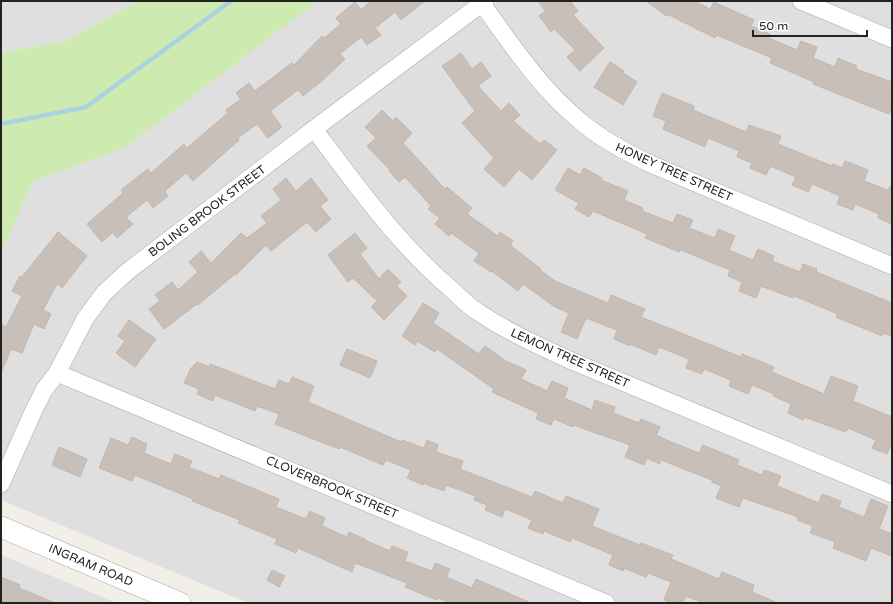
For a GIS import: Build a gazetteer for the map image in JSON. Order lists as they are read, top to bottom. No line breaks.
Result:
{"streets":{"street":["HONEY TREE STREET","BOLING BROOK STREET","LEMON TREE STREET","CLOVERBROOK STREET","INGRAM ROAD"]},"crossings":[["HONEY TREE STREET","BOLING BROOK STREET"],["BOLING BROOK STREET","LEMON TREE STREET"],["BOLING BROOK STREET","CLOVERBROOK STREET"]],"scale_bar":"50 m"}
